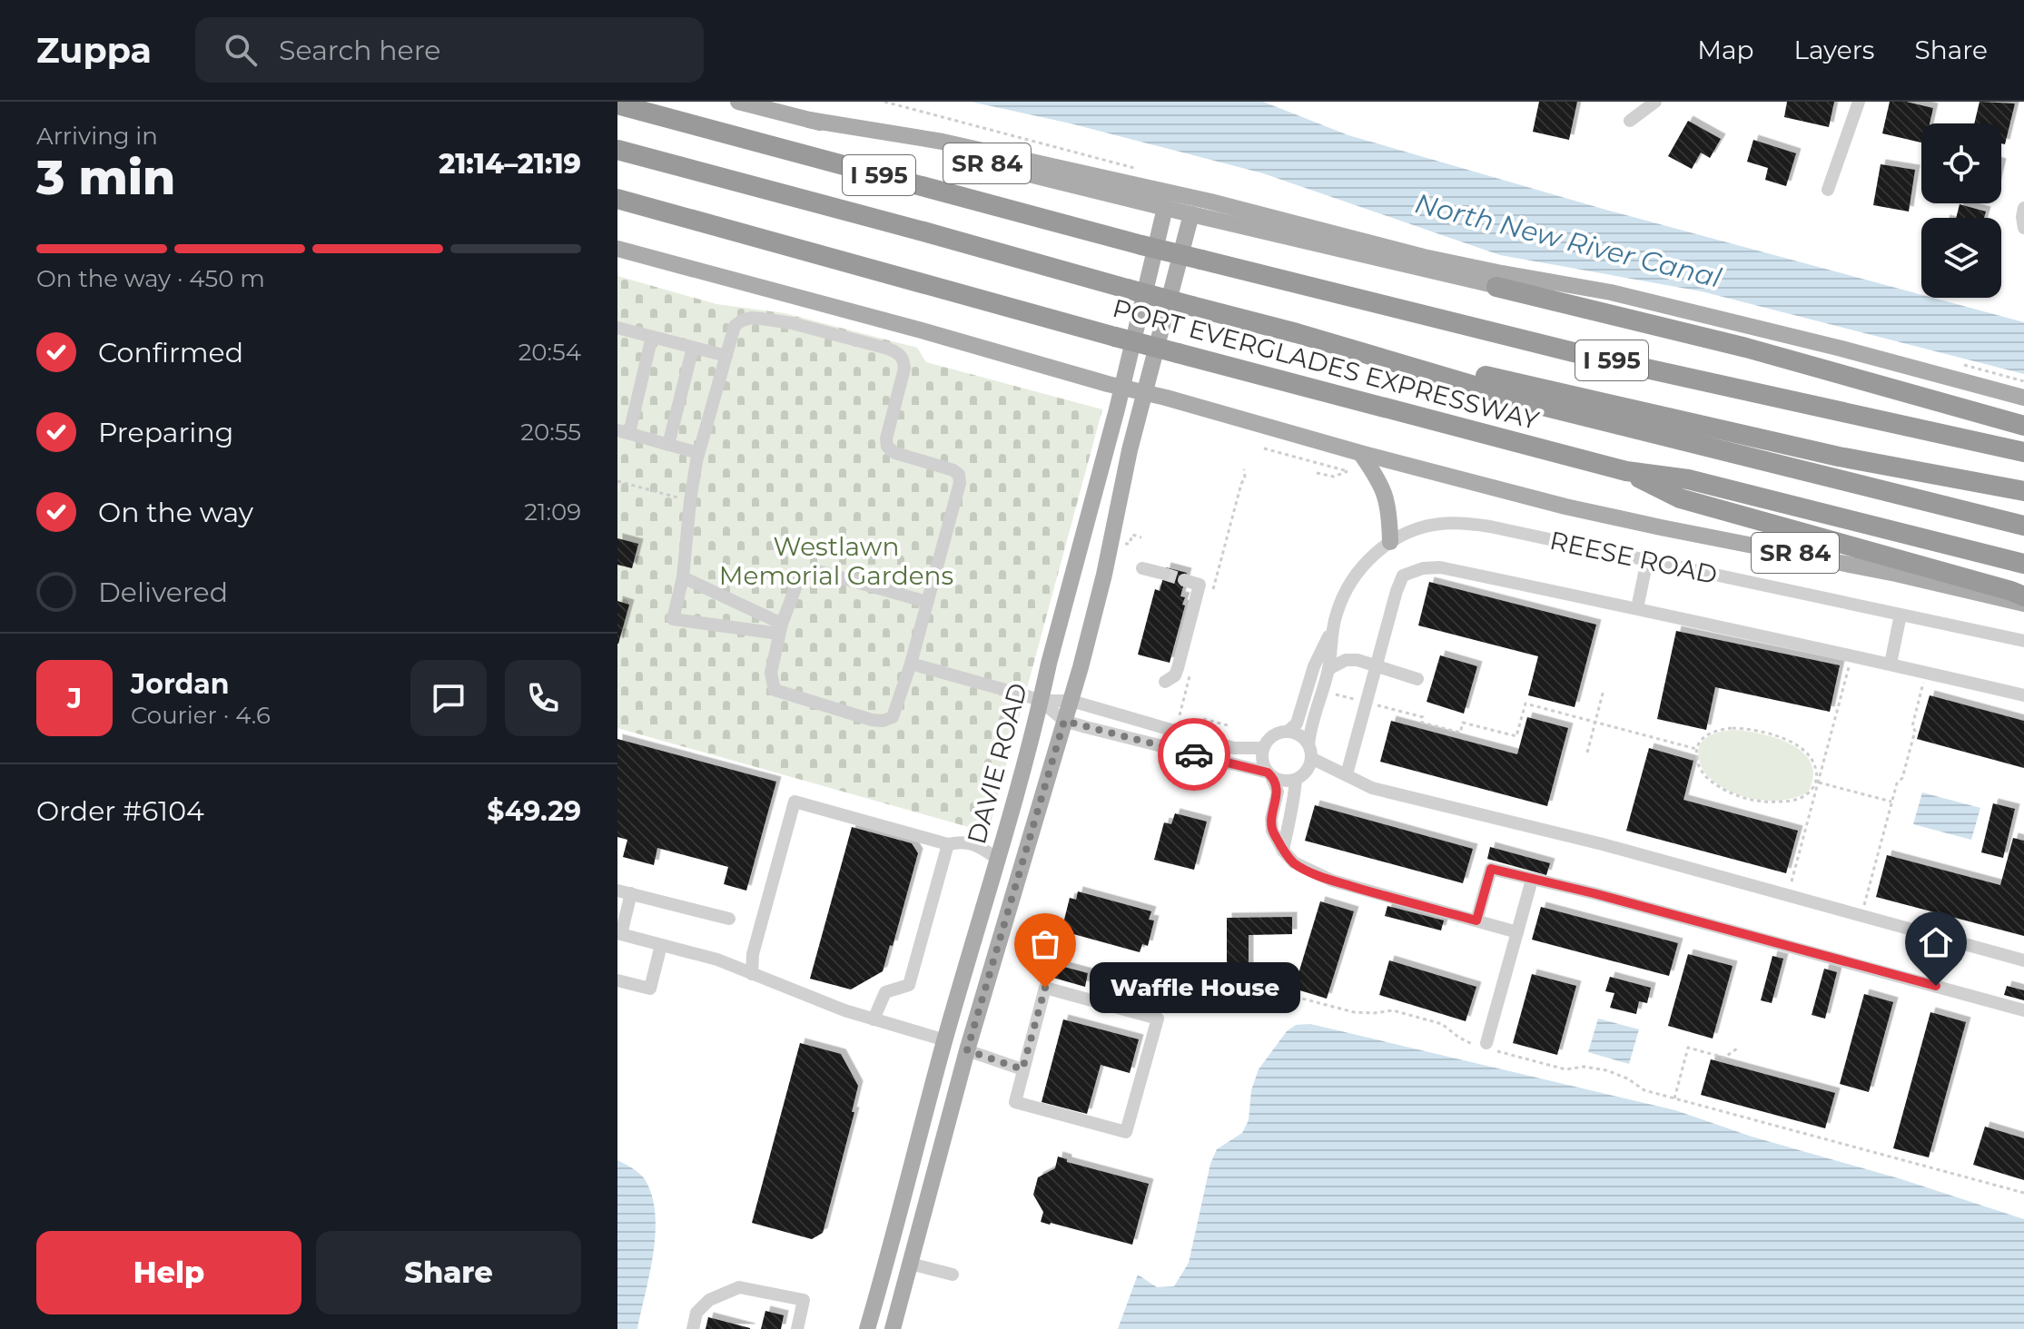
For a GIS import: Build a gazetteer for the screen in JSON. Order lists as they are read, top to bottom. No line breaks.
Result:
{"streets":{"highway":["I 595","PORT EVERGLADES EXPRESSWAY"],"main road":["SR 84","DAVIE ROAD"],"street":["REESE ROAD"]},"crossings":[["SR 84","DAVIE ROAD"]],"water":["North New River Canal"],"parks":["Westlawn Memorial Gardens"],"places":["Waffle House"],"page":{"header":"Zuppa","search":"Search here","nav":["Map","Layers","Share"],"heading":["3 min","Arriving in","21:14–21:19"],"panel":["Jordan","Courier · 4.6","Order #6104","$49.29"],"bar":"On the way · 450 m","list":[["Confirmed","20:54"],["Preparing","20:55"],["On the way","21:09"],"Delivered"],"round":"J","bubble":"Waffle House","buttons":["Help","Share"]}}
